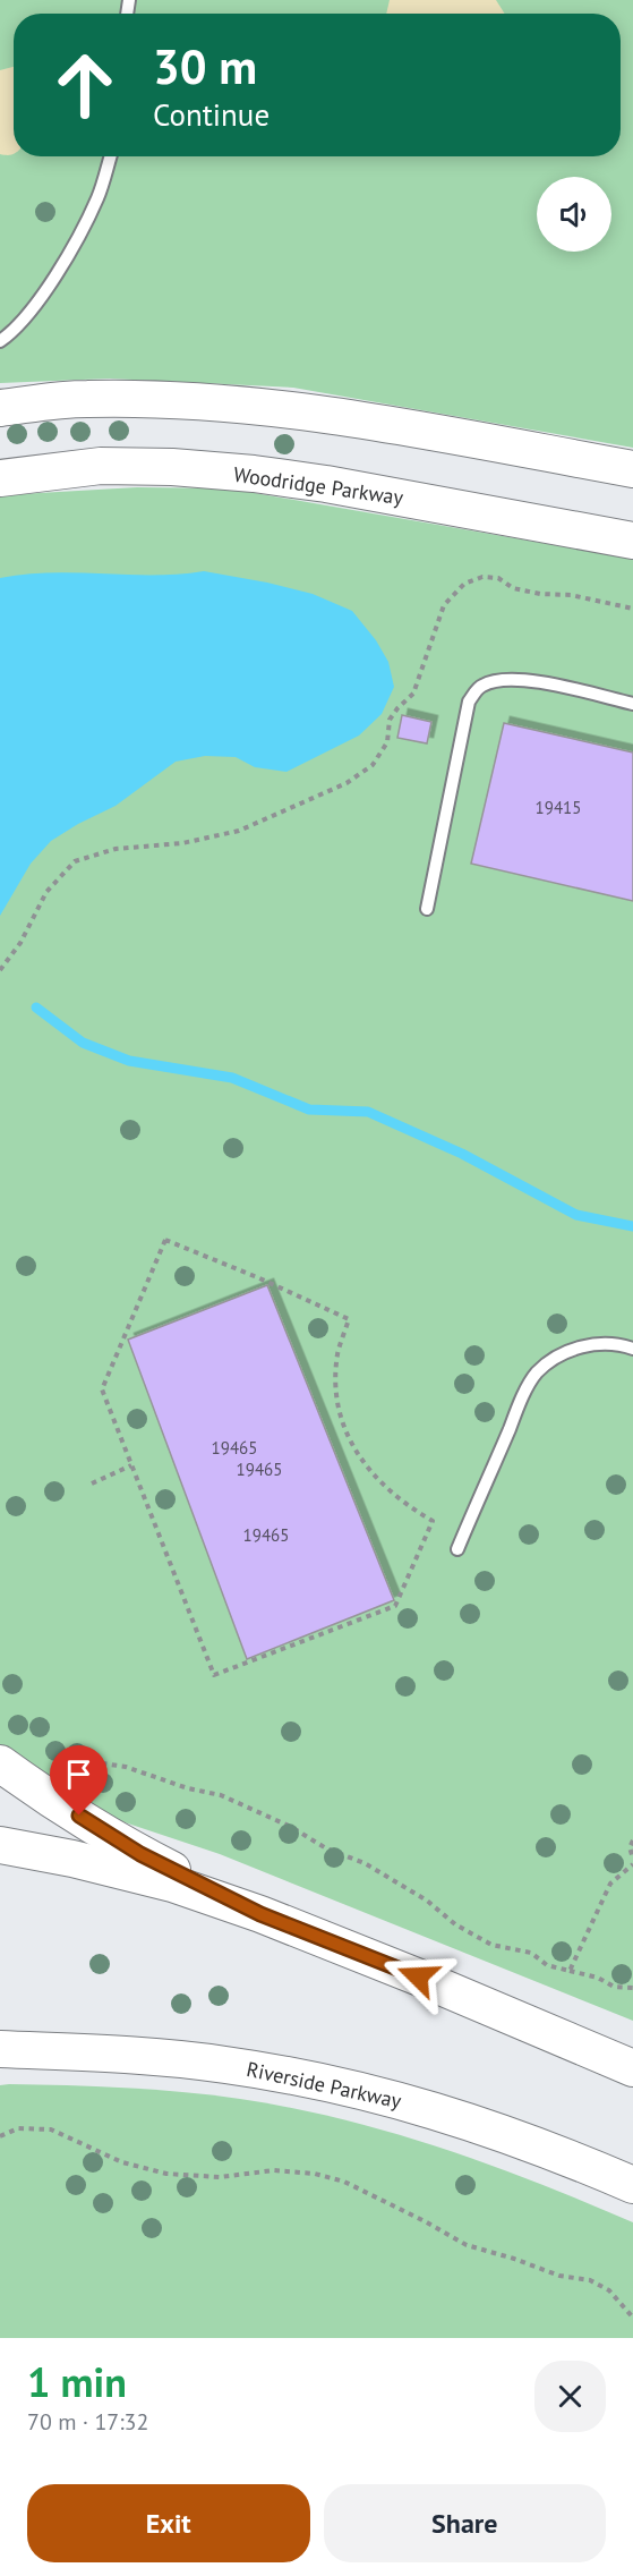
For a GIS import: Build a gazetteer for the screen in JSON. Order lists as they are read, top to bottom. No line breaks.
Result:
{"streets":{"main road":["Woodridge Parkway","Riverside Parkway"]},"house_numbers":["19415","19465","19465","19465"],"page":{"turn":["30 m","Continue"],"heading":["1 min","70 m · 17:32"],"buttons":["Exit","Share"]}}
